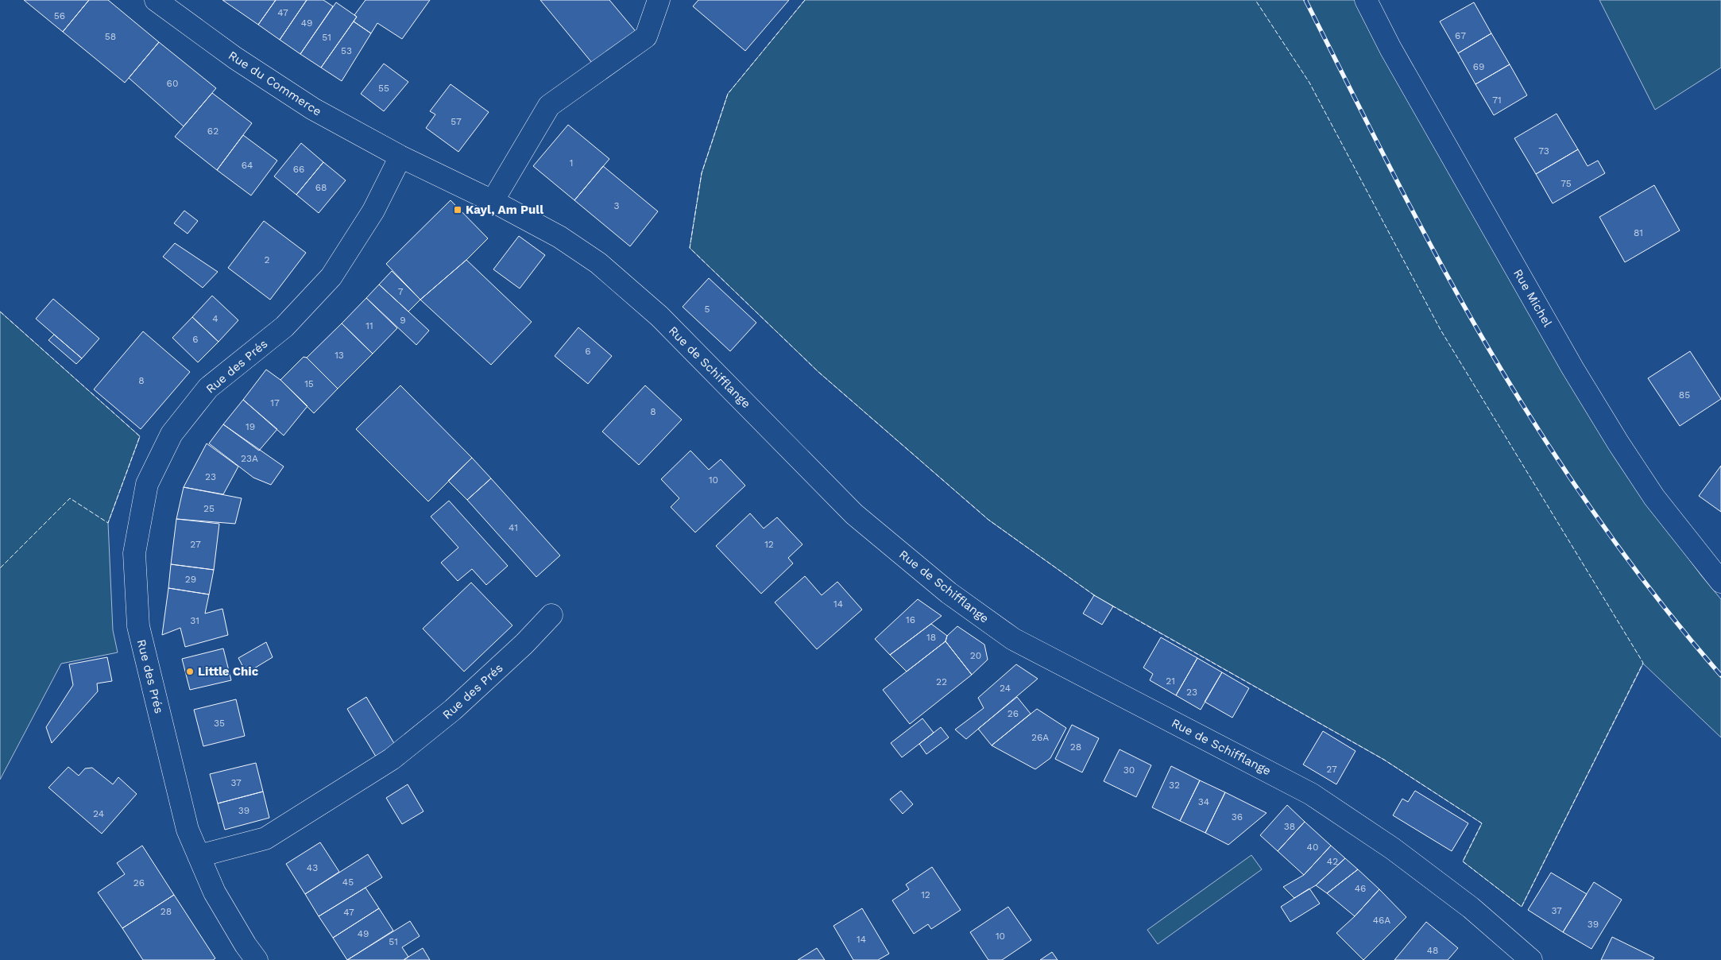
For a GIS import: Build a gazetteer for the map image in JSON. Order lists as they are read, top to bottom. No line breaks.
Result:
{"streets":{"street":["Rue du Commerce","Rue Michel","Rue des Prés","Rue de Schifflange"]},"crossings":[["Rue du Commerce","Rue des Prés"],["Rue du Commerce","Rue de Schifflange"],["Rue des Prés","Rue de Schifflange"]],"places":{"transit":["Kayl, Am Pull"],"other":["Little Chic"]},"house_numbers":["47","56","49","67","58","51","53","69","60","55","71","57","62","73","1","64","66","75","68","3","81","2","7","5","4","9","11","6","6","13","8","15","85","17","8","19","23A","23","10","25","41","27","12","29","14","16","31","18","20","21","22","24","23","26","35","26A","28","27","30","37","32","34","39","24","36","38","40","42","43","45","26","46","12","37","28","47","46A","39","49","10","14","51","48"]}
